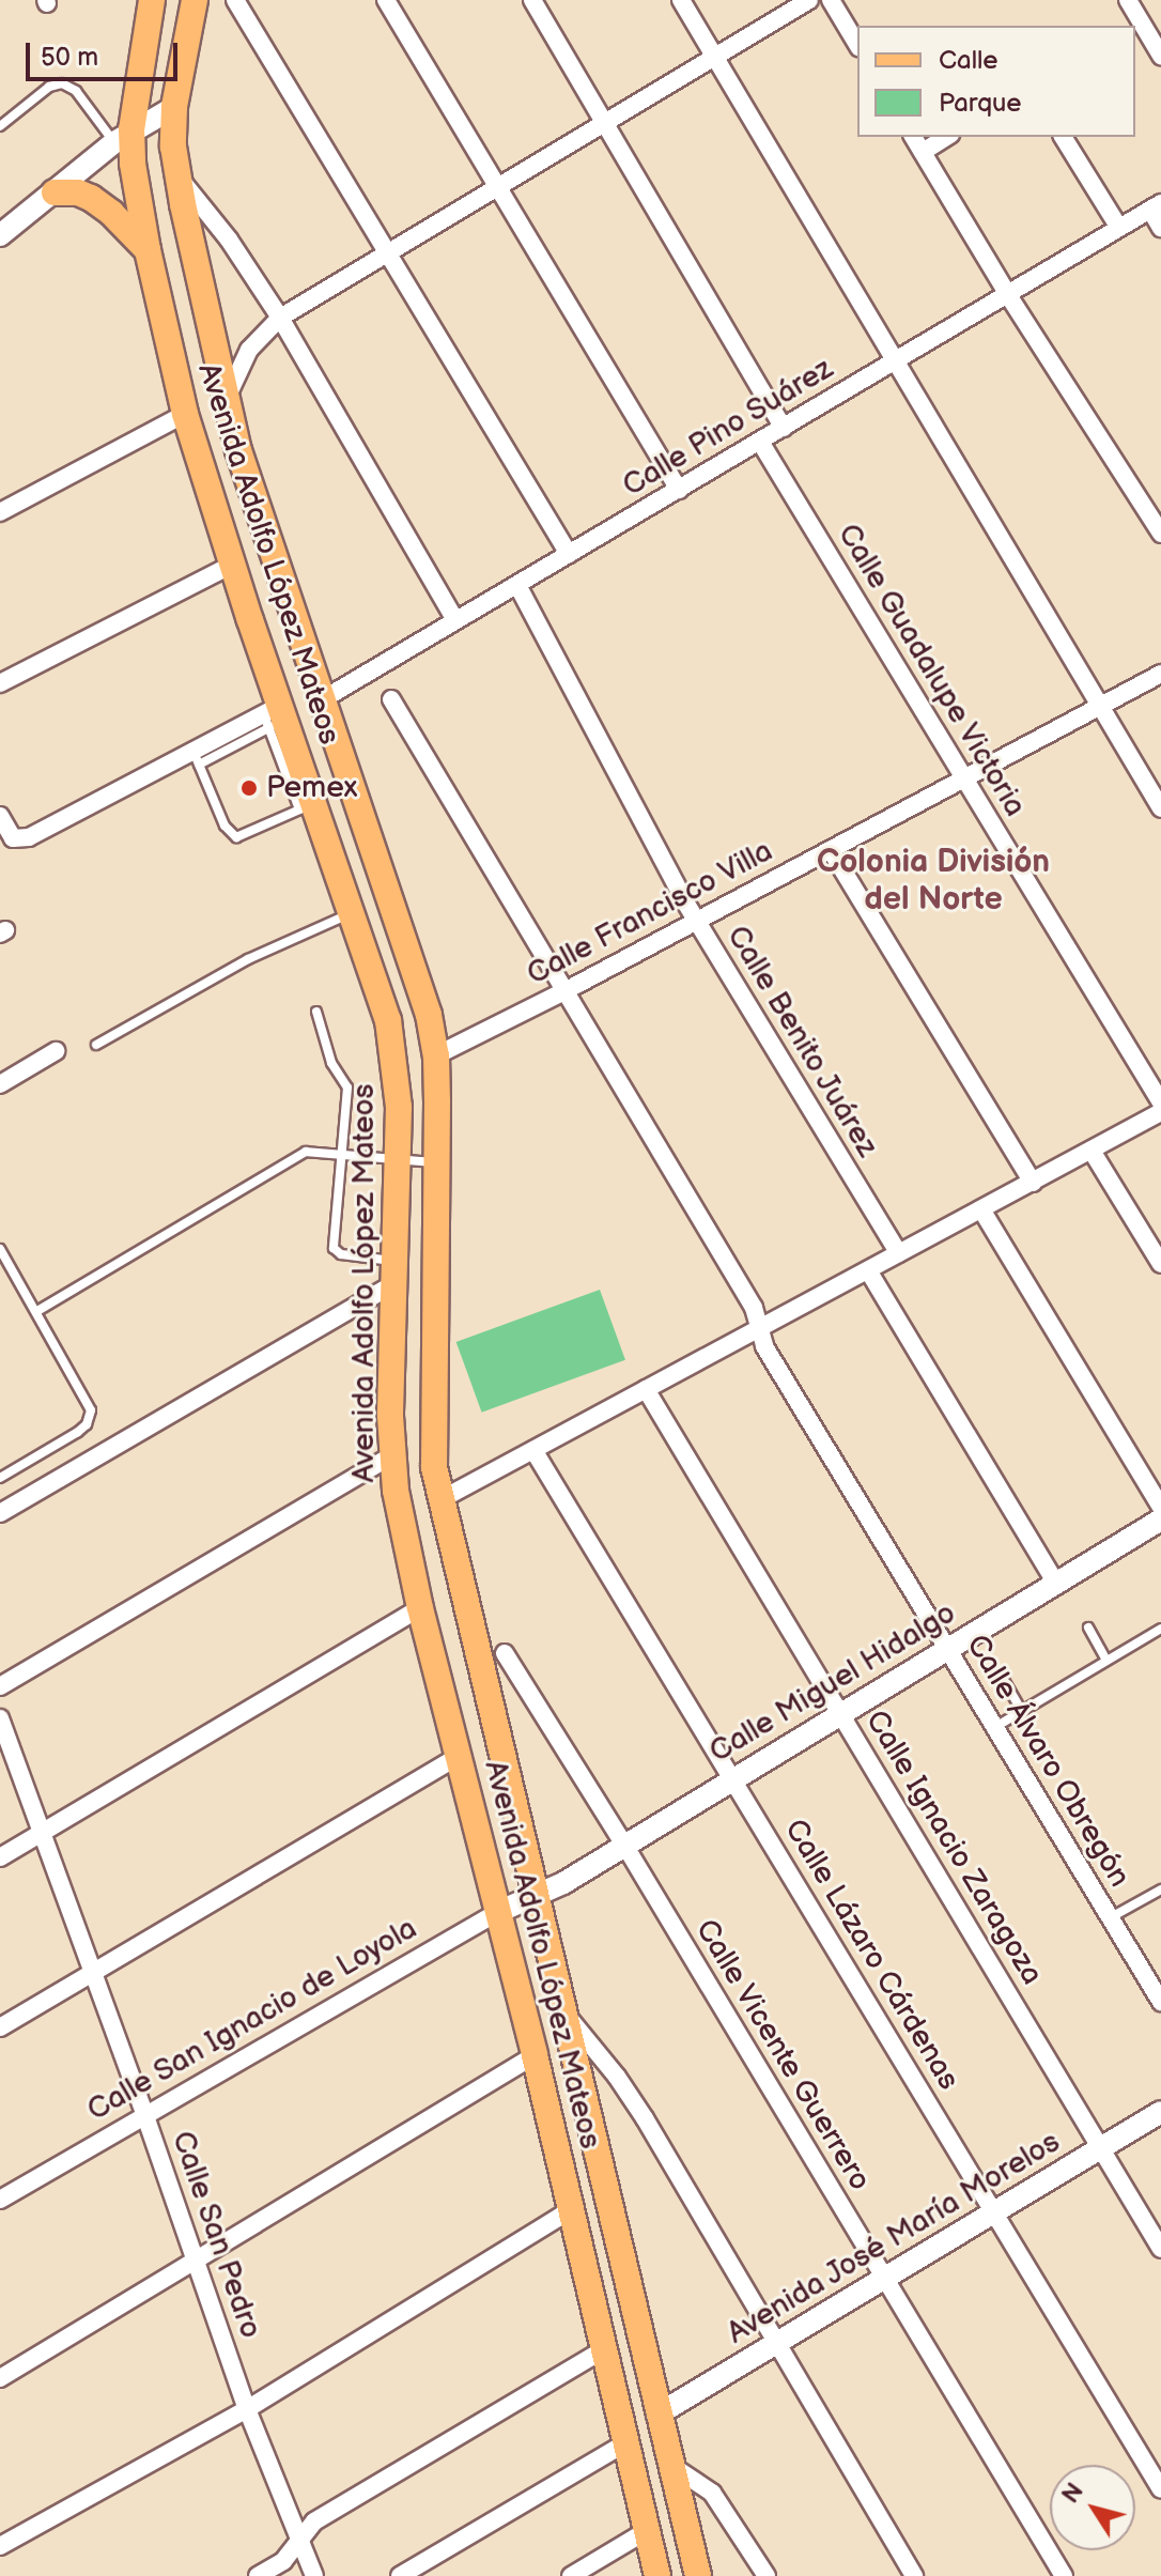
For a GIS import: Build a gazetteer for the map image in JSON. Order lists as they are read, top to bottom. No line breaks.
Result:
{"streets":{"main road":["Avenida Adolfo López Mateos"],"street":["Calle Pino Suárez","Calle Guadalupe Victoria","Calle Francisco Villa","Calle Benito Juárez","Calle Miguel Hidalgo","Calle Álvaro Obregón","Calle Ignacio Zaragoza","Calle Lázaro Cárdenas","Calle San Ignacio de Loyola","Calle Vicente Guerrero","Calle San Pedro","Avenida José María Morelos"]},"crossings":[["Calle Pino Suárez","Avenida Adolfo López Mateos"],["Calle Pino Suárez","Calle Guadalupe Victoria"],["Calle Pino Suárez","Calle Benito Juárez"],["Avenida Adolfo López Mateos","Calle Francisco Villa"],["Avenida Adolfo López Mateos","Calle Miguel Hidalgo"],["Avenida Adolfo López Mateos","Calle San Ignacio de Loyola"],["Avenida Adolfo López Mateos","Avenida José María Morelos"],["Calle Guadalupe Victoria","Calle Francisco Villa"],["Calle Francisco Villa","Calle Benito Juárez"],["Calle Miguel Hidalgo","Calle Álvaro Obregón"],["Calle Miguel Hidalgo","Calle Ignacio Zaragoza"],["Calle Miguel Hidalgo","Calle Lázaro Cárdenas"],["Calle Miguel Hidalgo","Calle San Ignacio de Loyola"],["Calle Miguel Hidalgo","Calle Vicente Guerrero"],["Calle Ignacio Zaragoza","Avenida José María Morelos"],["Calle Lázaro Cárdenas","Avenida José María Morelos"],["Calle San Ignacio de Loyola","Calle San Pedro"],["Calle Vicente Guerrero","Avenida José María Morelos"]],"districts":["Colonia División del Norte"],"places":["Pemex"],"legend":["Calle","Parque"],"scale_bar":"50 m","north":"top left"}
